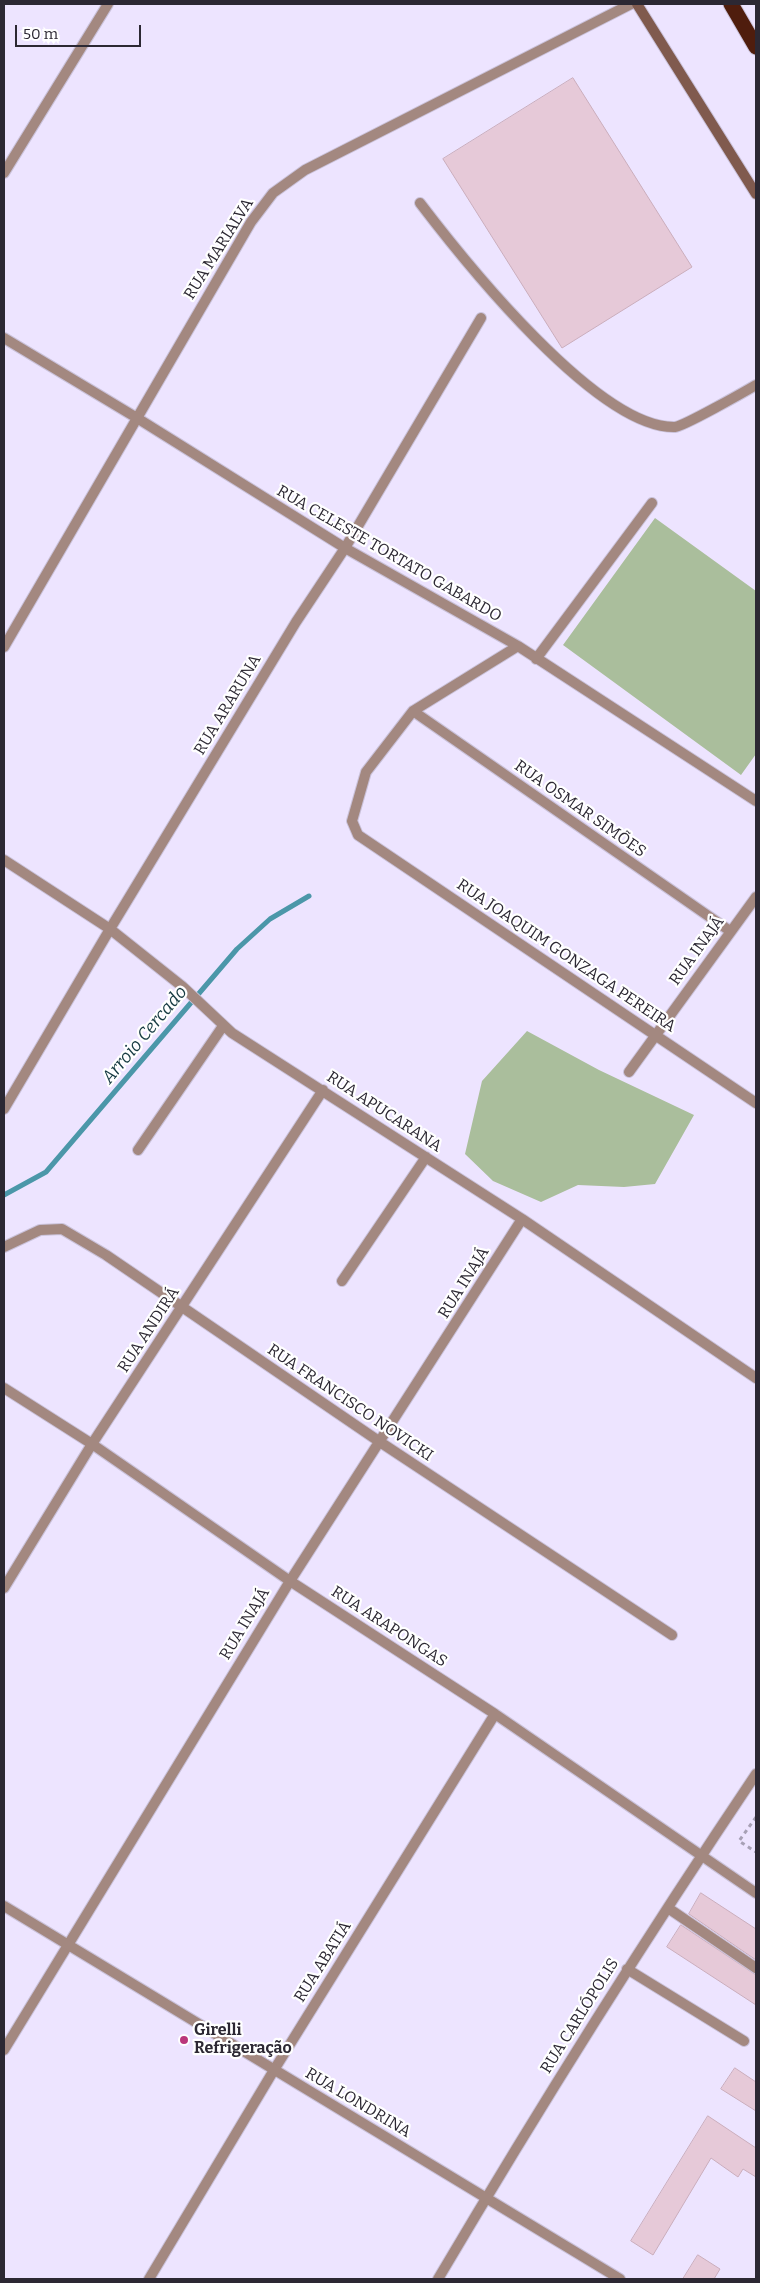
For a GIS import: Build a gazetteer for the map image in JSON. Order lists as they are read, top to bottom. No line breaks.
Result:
{"streets":{"street":["RUA MARIALVA","RUA CELESTE TORTATO GABARDO","RUA ARARUNA","RUA OSMAR SIMÕES","RUA INAJÁ","RUA JOAQUIM GONZAGA PEREIRA","RUA APUCARANA","RUA ANDIRÁ","RUA FRANCISCO NOVICKI","RUA ARAPONGAS","RUA ABATIÁ","RUA CARLÓPOLIS","RUA LONDRINA"]},"crossings":[["RUA MARIALVA","RUA CELESTE TORTATO GABARDO"],["RUA CELESTE TORTATO GABARDO","RUA ARARUNA"],["RUA ARARUNA","RUA APUCARANA"],["RUA OSMAR SIMÕES","RUA INAJÁ"],["RUA OSMAR SIMÕES","RUA JOAQUIM GONZAGA PEREIRA"],["RUA INAJÁ","RUA JOAQUIM GONZAGA PEREIRA"],["RUA INAJÁ","RUA APUCARANA"],["RUA INAJÁ","RUA FRANCISCO NOVICKI"],["RUA INAJÁ","RUA ARAPONGAS"],["RUA INAJÁ","RUA LONDRINA"],["RUA APUCARANA","RUA ANDIRÁ"],["RUA ANDIRÁ","RUA FRANCISCO NOVICKI"],["RUA ANDIRÁ","RUA ARAPONGAS"],["RUA ARAPONGAS","RUA ABATIÁ"],["RUA ARAPONGAS","RUA CARLÓPOLIS"],["RUA ABATIÁ","RUA LONDRINA"],["RUA CARLÓPOLIS","RUA LONDRINA"]],"water":["Arroio Cercado"],"places":["Girelli Refrigeração"],"scale_bar":"50 m"}
